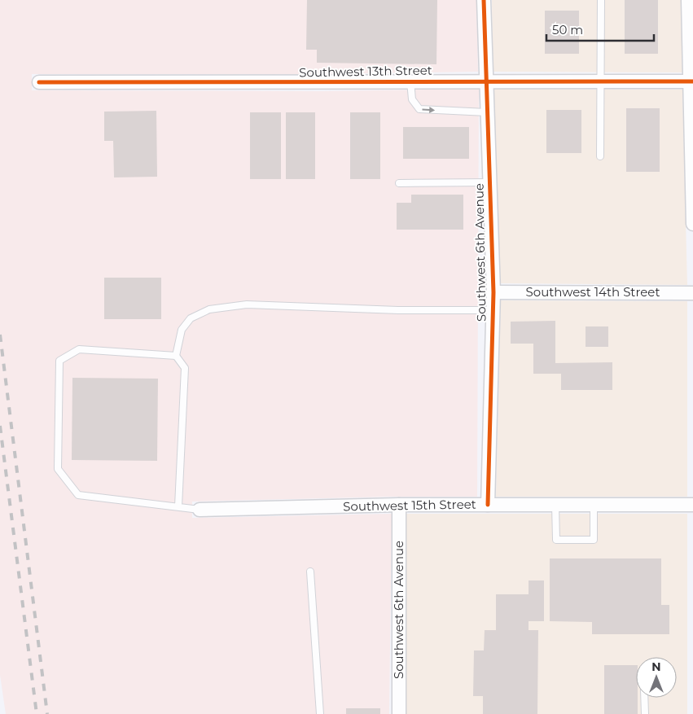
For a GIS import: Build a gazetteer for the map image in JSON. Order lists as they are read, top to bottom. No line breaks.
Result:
{"streets":{"street":["Southwest 13th Street","Southwest 6th Avenue","Southwest 14th Street","Southwest 15th Street"]},"crossings":[["Southwest 13th Street","Southwest 6th Avenue"],["Southwest 6th Avenue","Southwest 14th Street"],["Southwest 6th Avenue","Southwest 15th Street"]],"scale_bar":"50 m","north":"top"}
